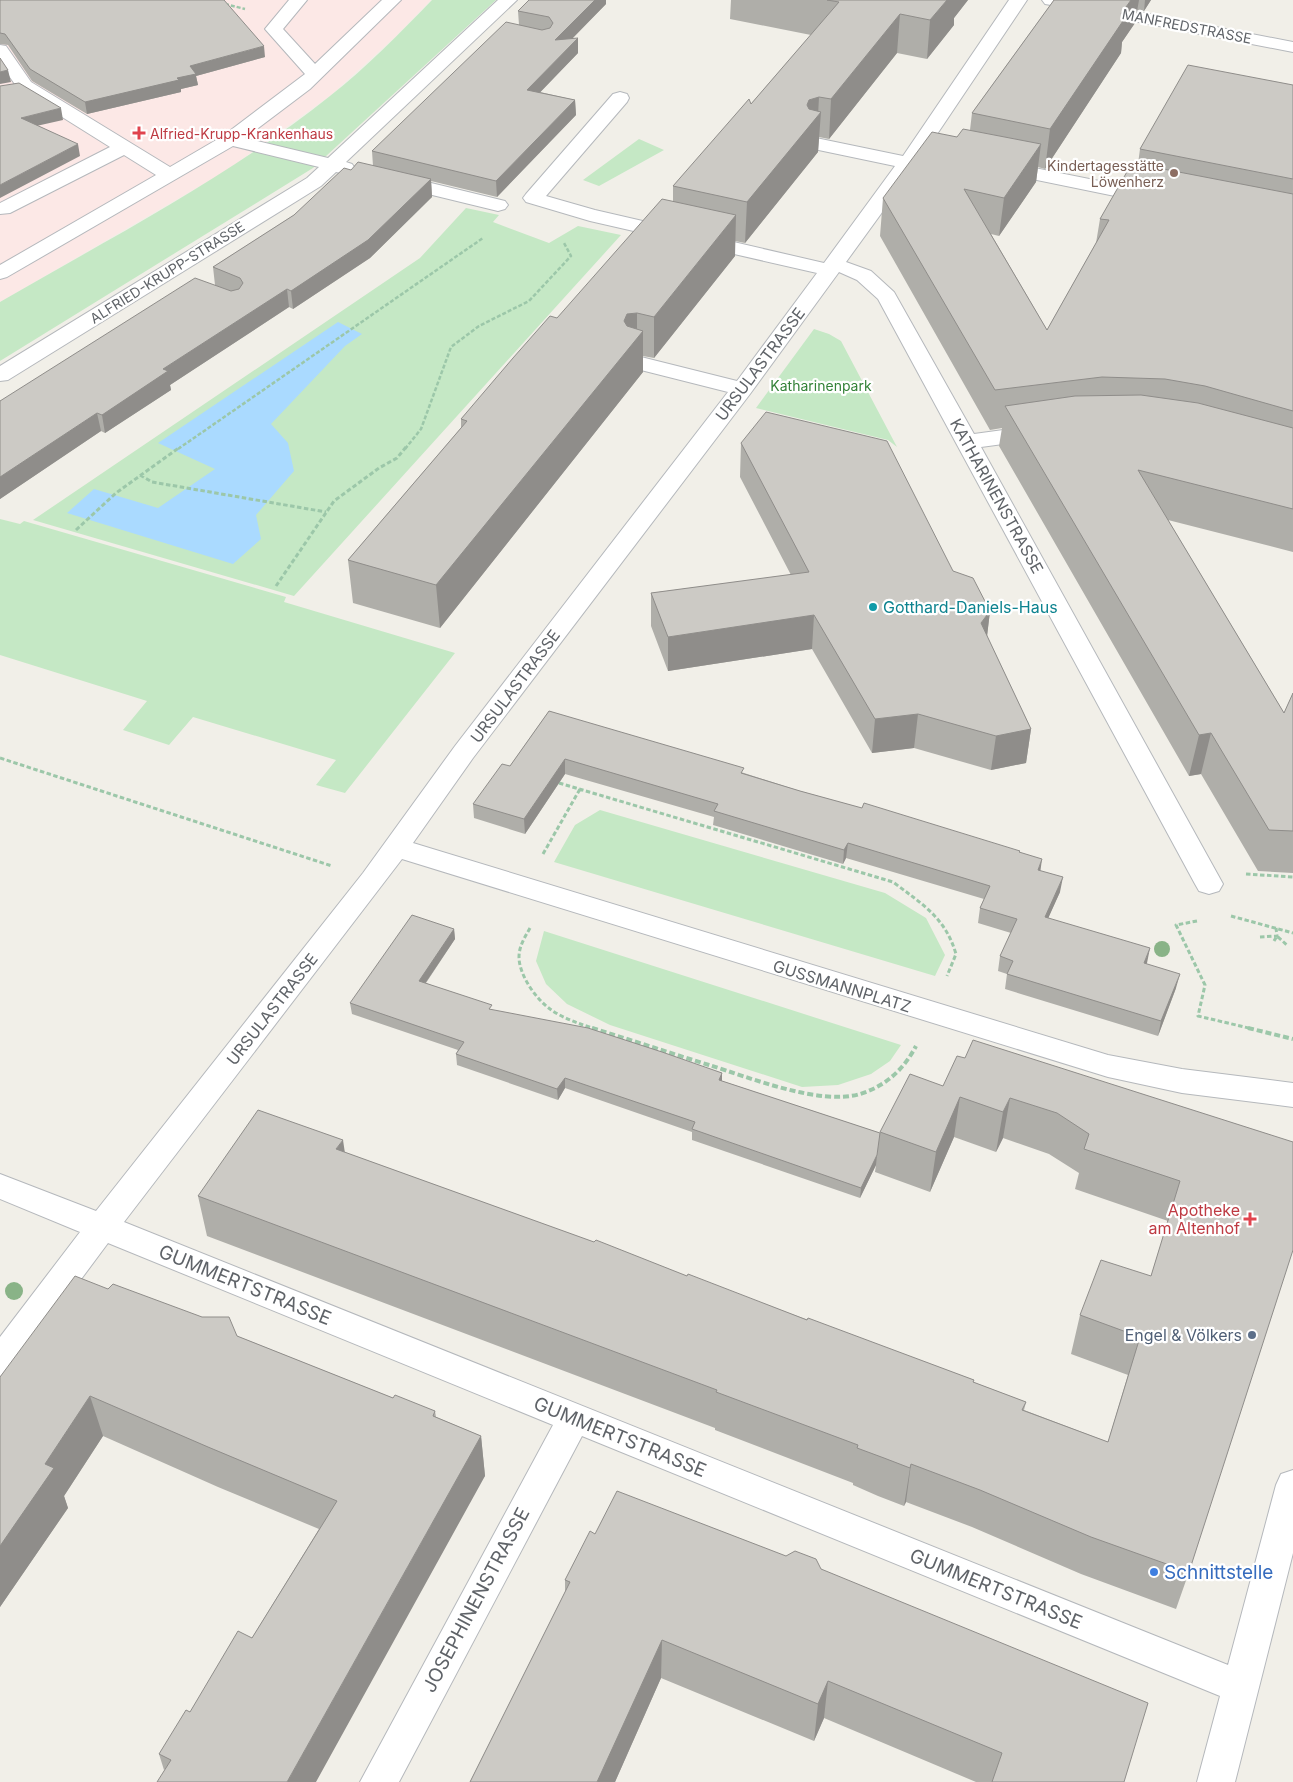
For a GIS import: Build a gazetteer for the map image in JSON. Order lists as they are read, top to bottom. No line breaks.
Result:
{"streets":{"street":["MANFREDSTRASSE","ALFRIED-KRUPP-STRASSE","URSULASTRASSE","KATHARINENSTRASSE","GUSSMANNPLATZ","GUMMERTSTRASSE","JOSEPHINENSTRASSE"]},"crossings":[["URSULASTRASSE","KATHARINENSTRASSE"],["URSULASTRASSE","GUSSMANNPLATZ"],["URSULASTRASSE","GUMMERTSTRASSE"],["GUMMERTSTRASSE","JOSEPHINENSTRASSE"]],"parks":["Katharinenpark"],"places":{"health":["Alfried-Krupp-Krankenhaus","Apotheke am Altenhof"],"other":["Kindertagesstätte Löwenherz","Gotthard-Daniels-Haus","Engel & Völkers","Schnittstelle"]}}
